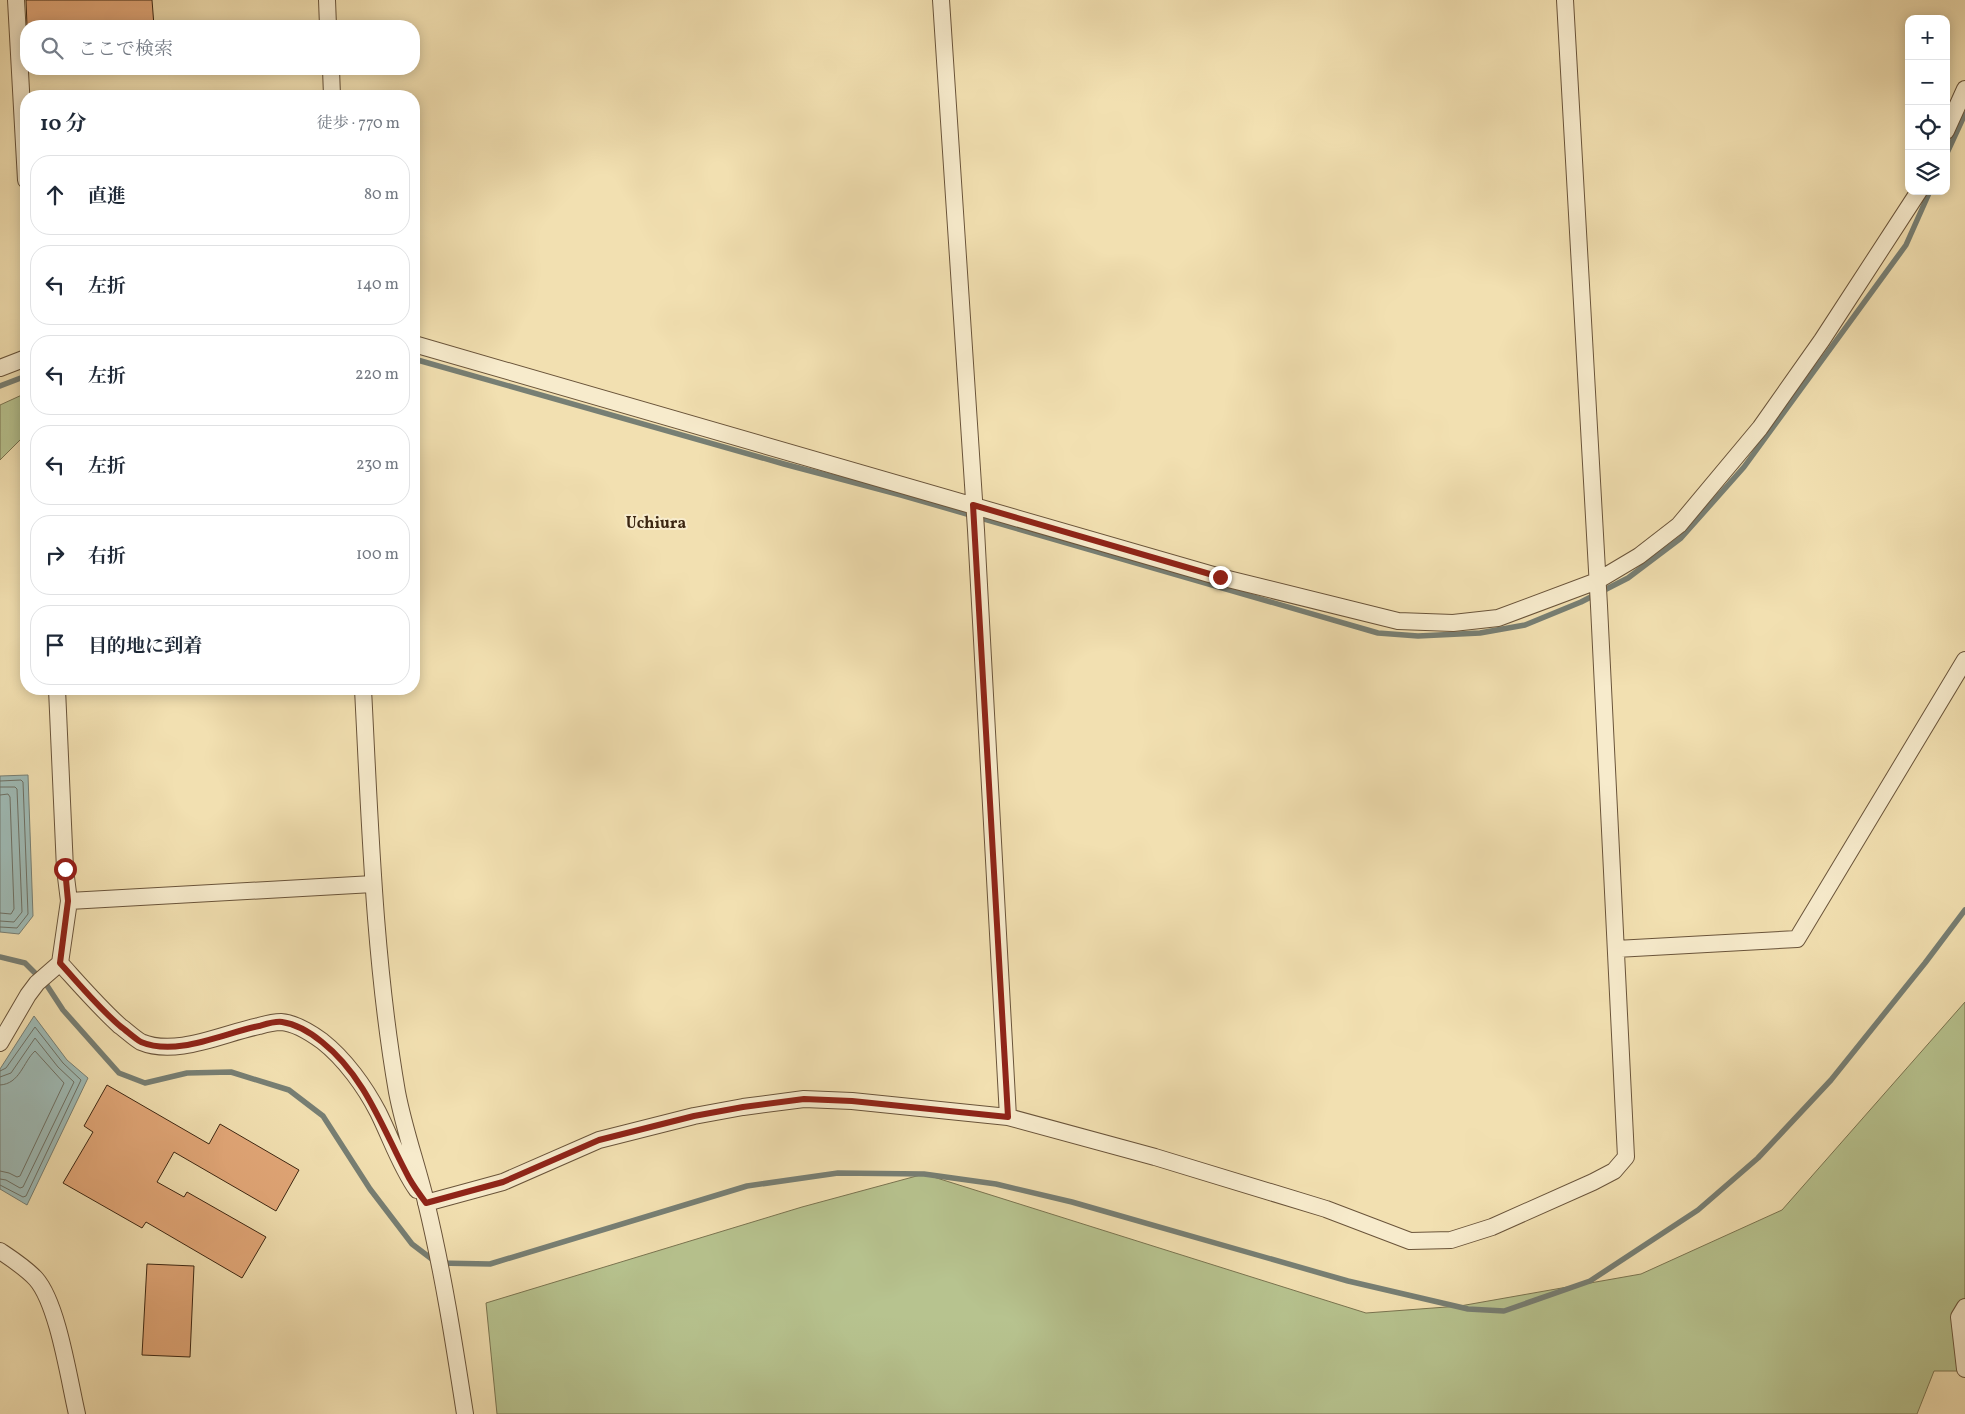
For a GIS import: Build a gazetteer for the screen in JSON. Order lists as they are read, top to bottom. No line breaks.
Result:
{"districts":["Uchiura"],"page":{"map_buttons":["+","−"],"search":"ここで検索","heading":["10 分","徒歩 · 770 m"],"list":[["直進","80 m"],["左折","140 m"],["左折","220 m"],["左折","230 m"],["右折","100 m"],"目的地に到着"]}}
